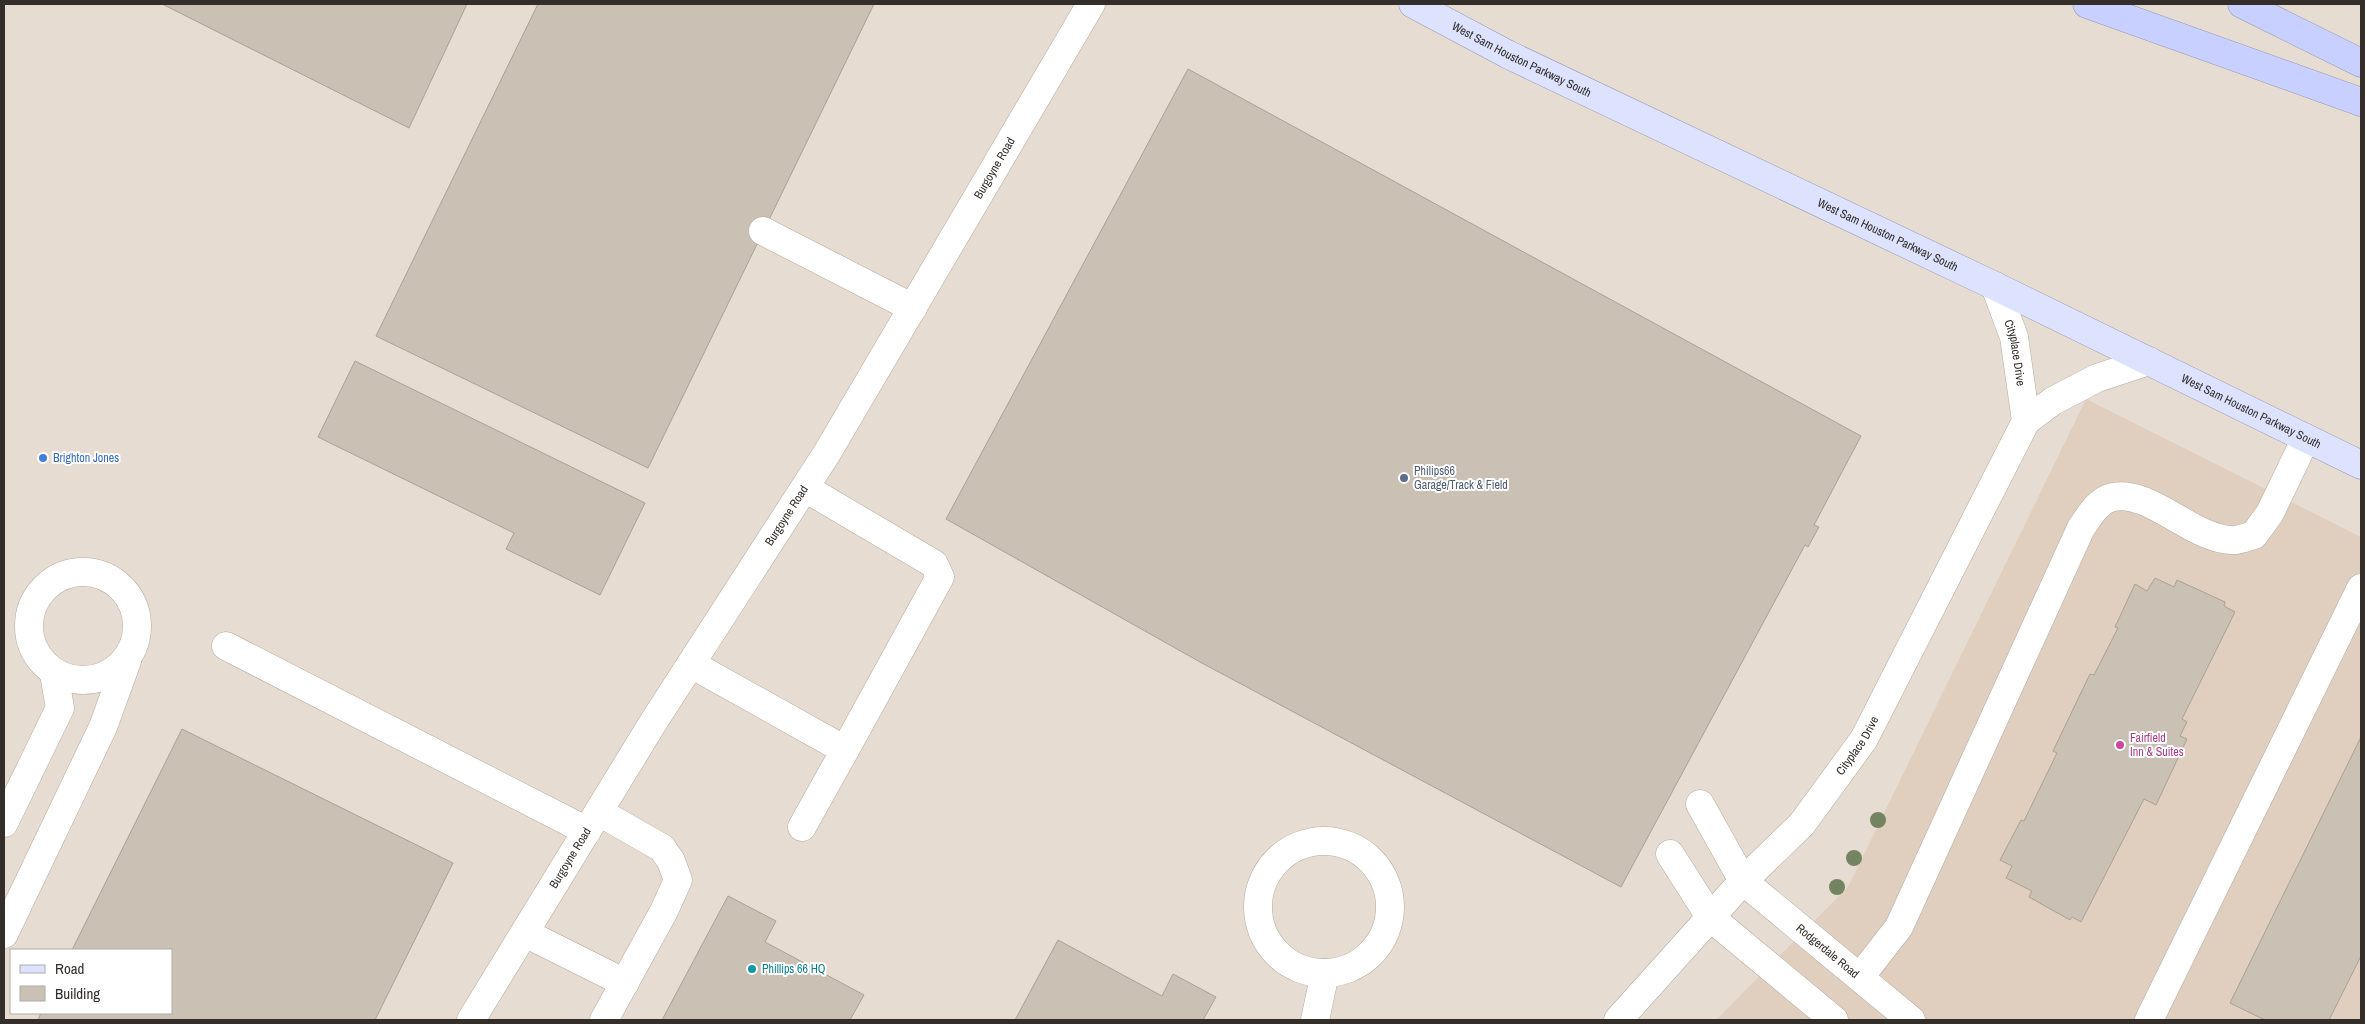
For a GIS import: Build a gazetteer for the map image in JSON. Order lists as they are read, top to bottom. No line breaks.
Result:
{"streets":{"main road":["West Sam Houston Parkway South"],"street":["Burgoyne Road","Cityplace Drive","Rodgerdale Road"]},"crossings":[["West Sam Houston Parkway South","Cityplace Drive"],["Cityplace Drive","Rodgerdale Road"]],"places":["Brighton Jones","Philips66 Garage/Track & Field","Fairfield Inn & Suites","Phillips 66 HQ"],"legend":["Road","Building"]}
